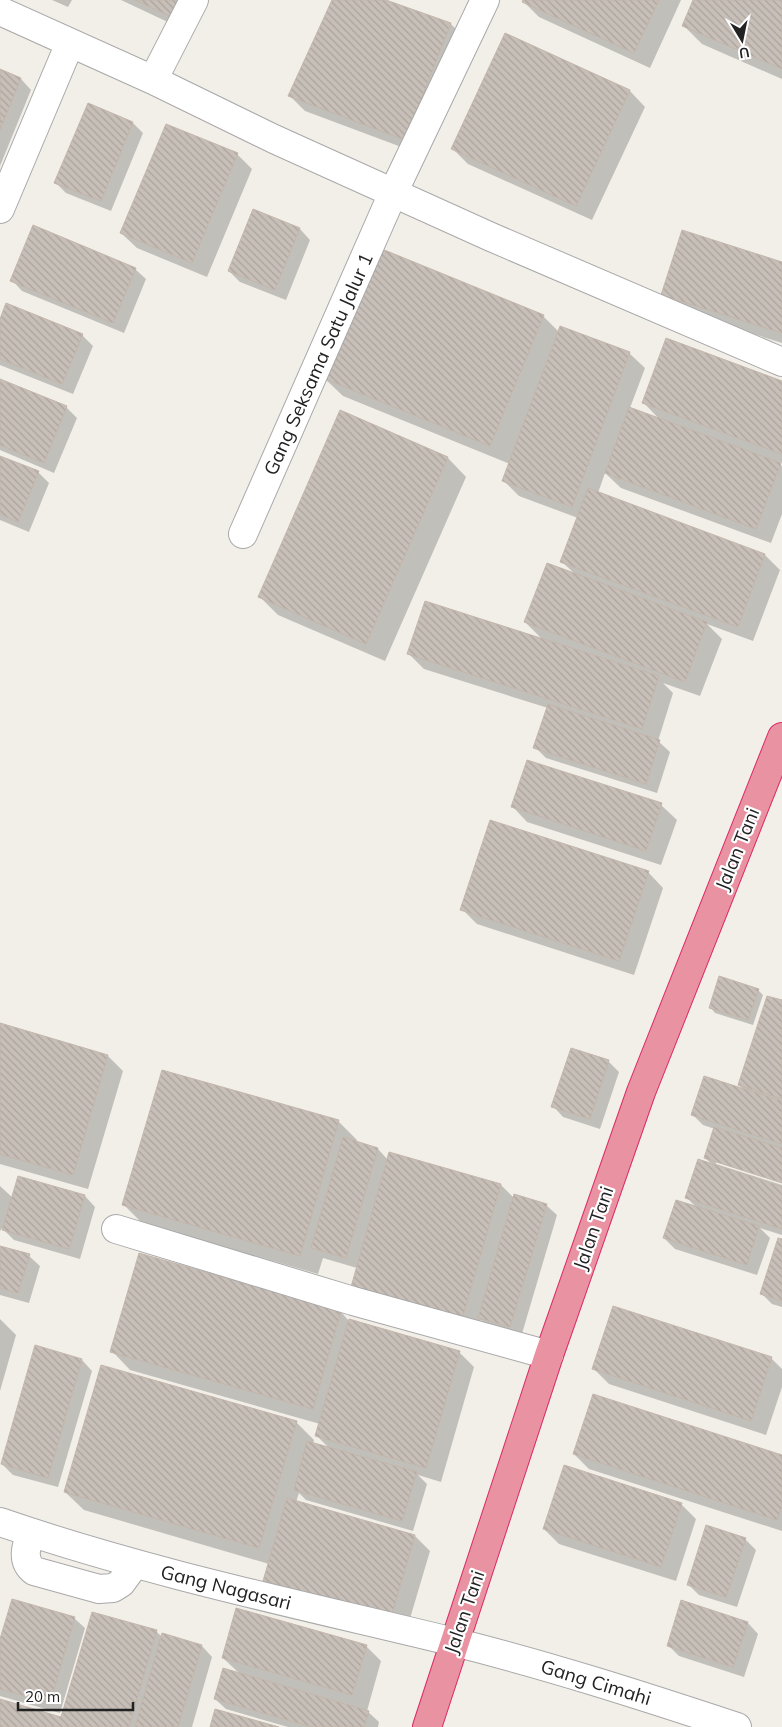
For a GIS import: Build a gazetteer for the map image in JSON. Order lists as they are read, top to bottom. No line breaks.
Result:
{"streets":{"highway":["Jalan Tani"],"street":["Gang Seksama Satu Jalur 1","Gang Nagasari","Gang Cimahi"]},"crossings":[["Jalan Tani","Gang Nagasari"],["Jalan Tani","Gang Cimahi"],["Gang Nagasari","Gang Cimahi"]],"scale_bar":"20 m","north":"bottom"}
